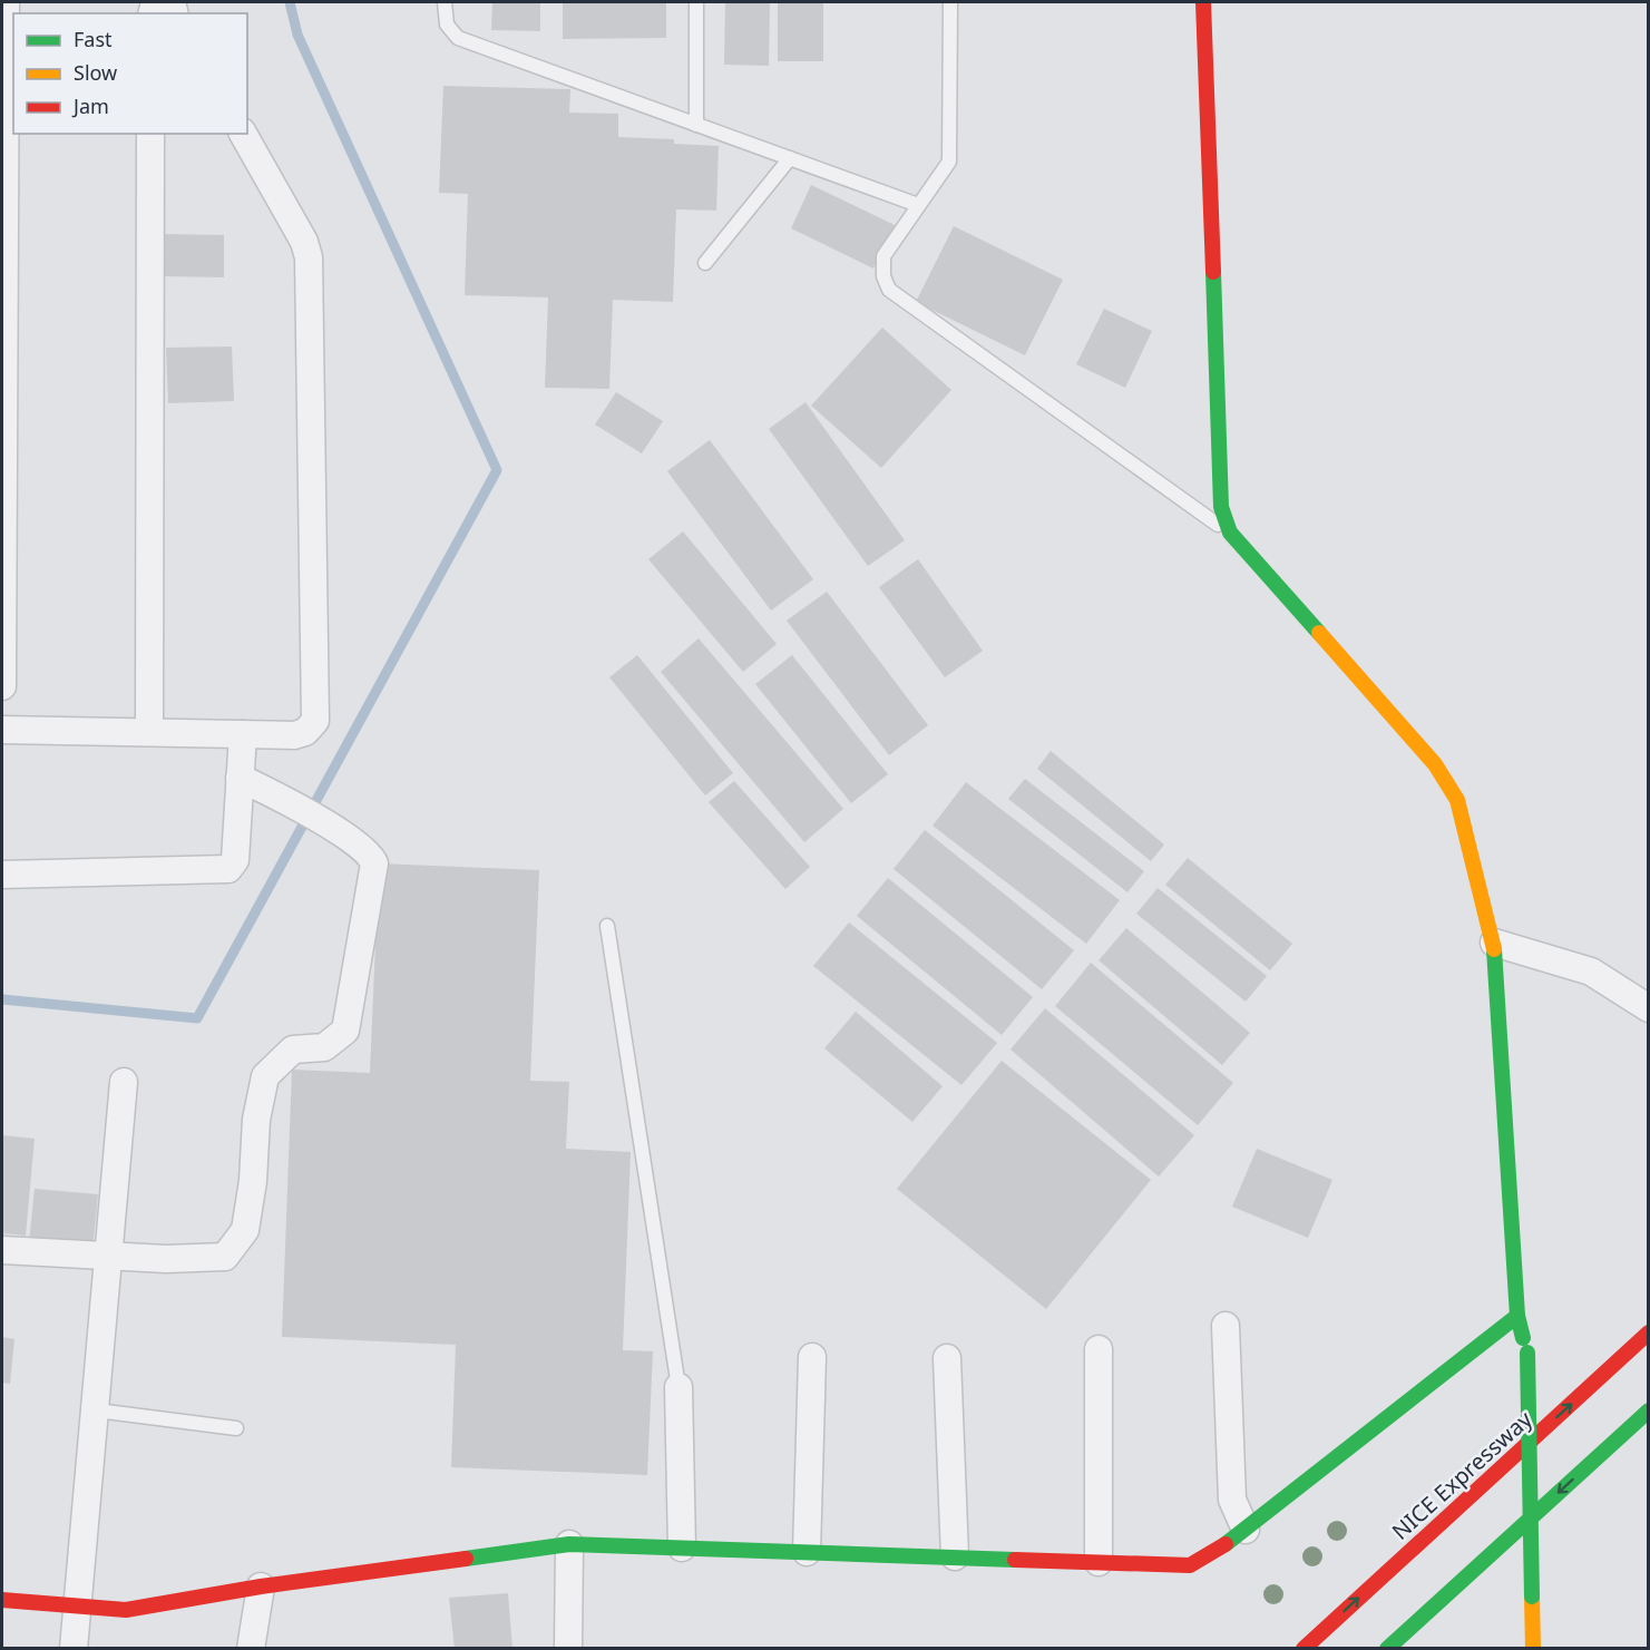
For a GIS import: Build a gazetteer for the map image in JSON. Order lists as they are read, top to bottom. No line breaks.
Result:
{"streets":{"main road":["NICE Expressway"]},"legend":["Fast","Slow","Jam"]}
